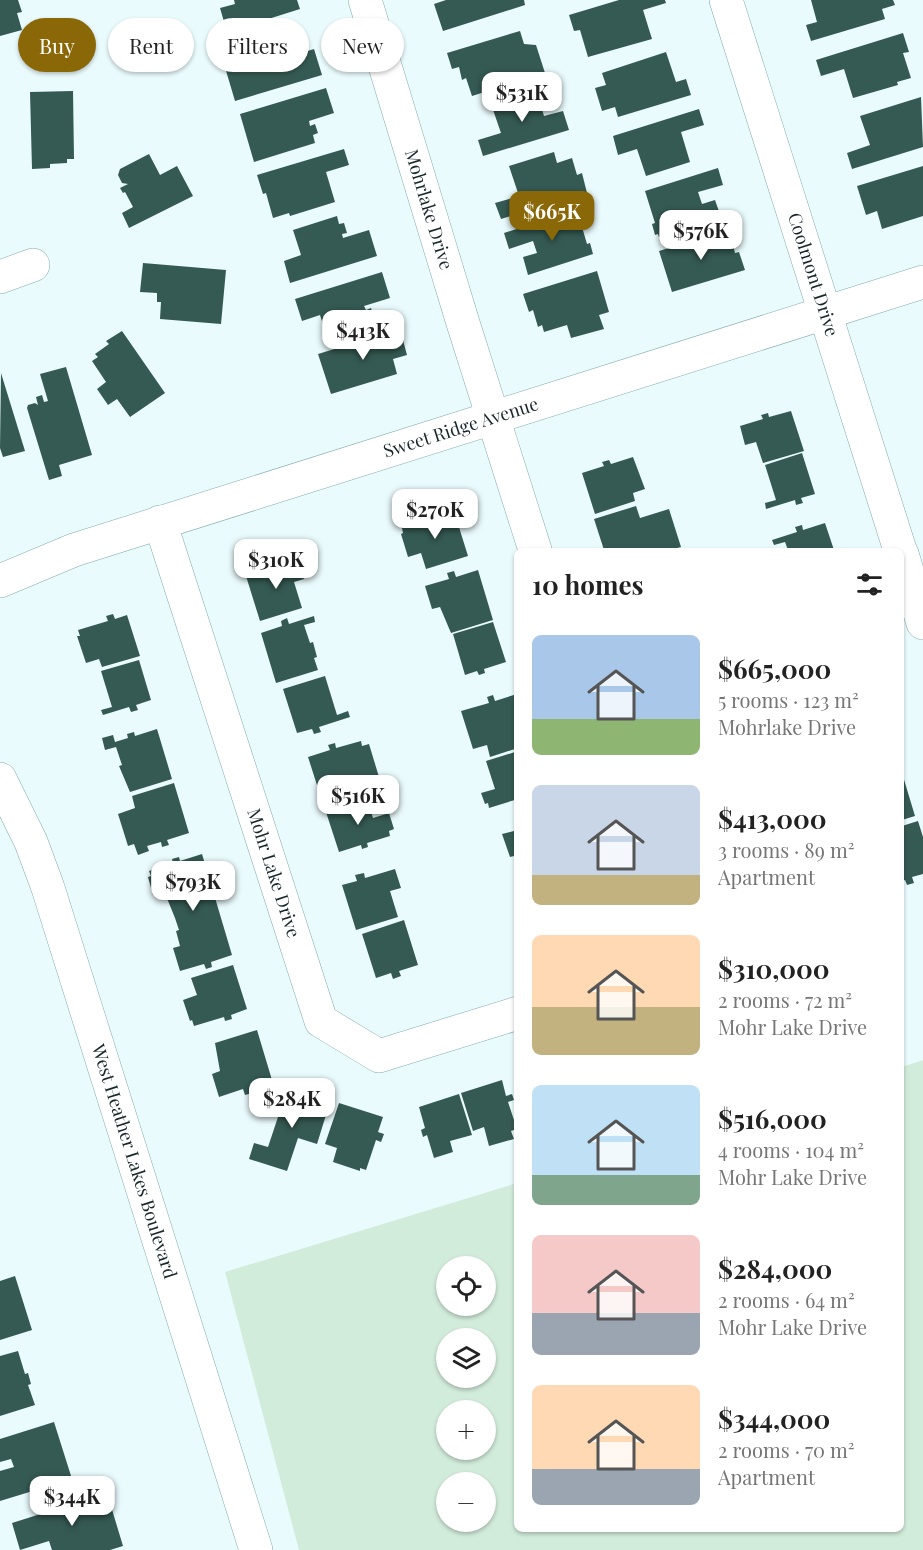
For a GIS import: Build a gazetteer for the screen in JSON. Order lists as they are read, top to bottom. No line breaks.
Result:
{"streets":{"street":["Mohrlake Drive","Coolmont Drive","Sweet Ridge Avenue","Mohr Lake Drive","West Heather Lakes Boulevard"]},"crossings":[["Mohrlake Drive","Sweet Ridge Avenue"],["Coolmont Drive","Sweet Ridge Avenue"],["Sweet Ridge Avenue","Mohr Lake Drive"]],"page":{"chip":["Buy","Rent","Filters","New"],"price":["$531K","$665K","$576K","$413K","$270K","$310K","$516K","$793K","$284K","$344K"],"heading":"10 homes","list":[{"name":"$665,000","note":"5 rooms · 123 m² · Mohrlake Drive"},{"name":"$413,000","note":"3 rooms · 89 m² · Apartment"},{"name":"$310,000","note":"2 rooms · 72 m² · Mohr Lake Drive"},{"name":"$516,000","note":"4 rooms · 104 m² · Mohr Lake Drive"},{"name":"$284,000","note":"2 rooms · 64 m² · Mohr Lake Drive"},{"name":"$344,000","note":"2 rooms · 70 m² · Apartment"}],"map_buttons":["+","−"]}}
